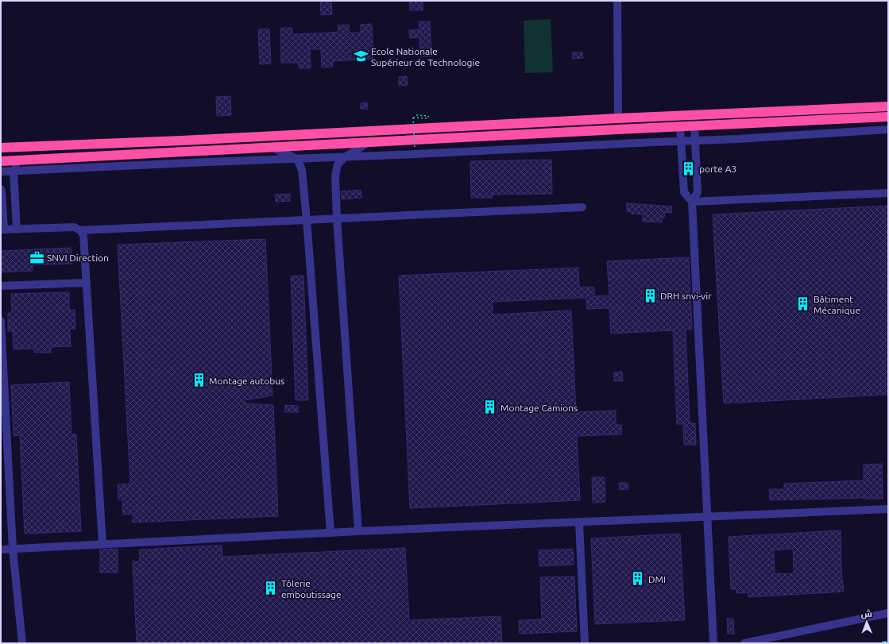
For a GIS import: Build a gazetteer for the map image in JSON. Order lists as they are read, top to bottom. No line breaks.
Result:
{"places":{"school or university":["Ecole Nationale Supérieur de Technologie"],"building":["porte A3","DRH snvi-vir","Bâtiment Mécanique","Montage autobus","Montage Camions","DMI","Tôlerie emboutissage"],"office":["SNVI Direction"]},"north":"top"}
